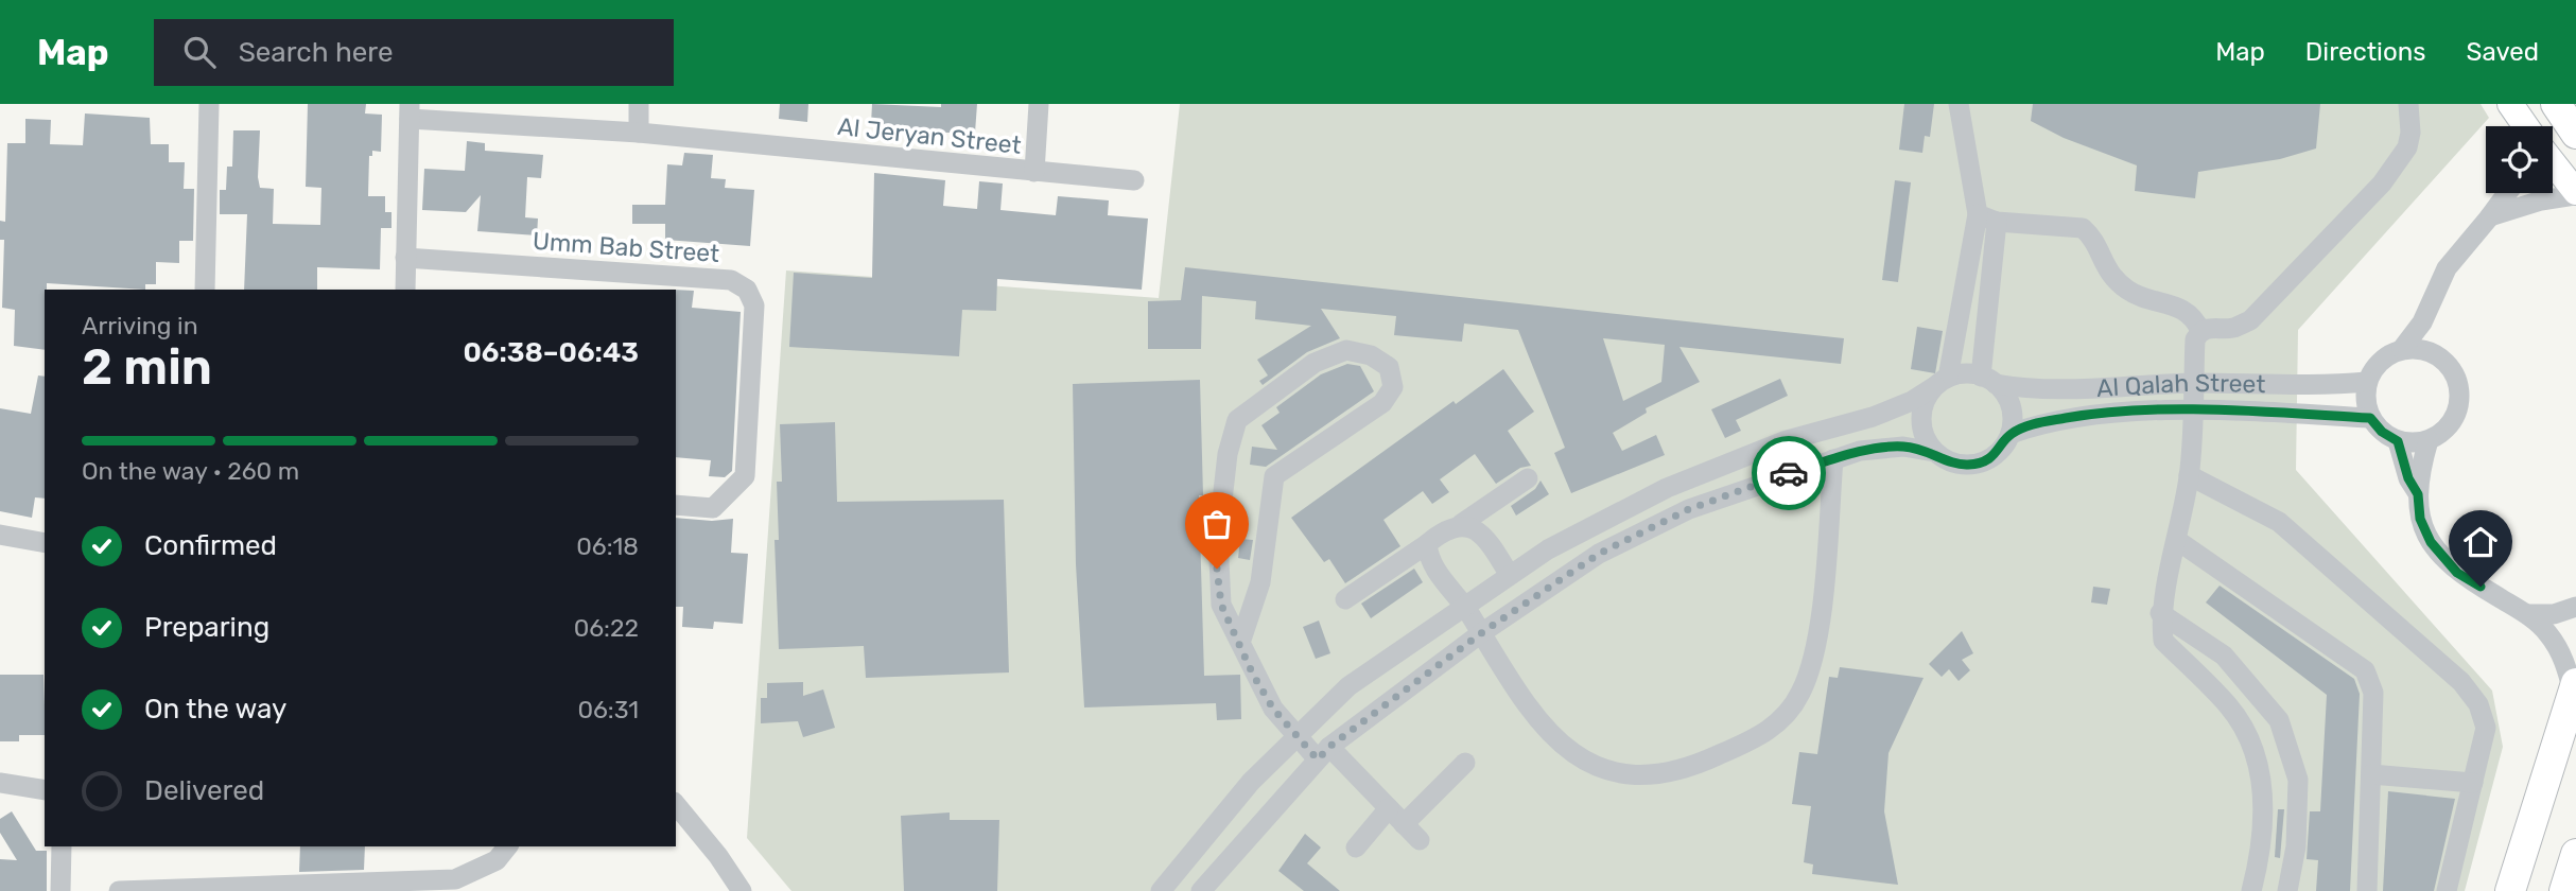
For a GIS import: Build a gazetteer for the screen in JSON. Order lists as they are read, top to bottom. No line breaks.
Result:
{"streets":{"street":["Al Jeryan Street","Umm Bab Street","Al Qalah Street"]},"page":{"header":"Map","search":"Search here","nav":["Map","Directions","Saved"],"heading":["2 min","Arriving in","06:38–06:43"],"bar":"On the way · 260 m","list":[["Confirmed","06:18"],["Preparing","06:22"],["On the way","06:31"],"Delivered"]}}
